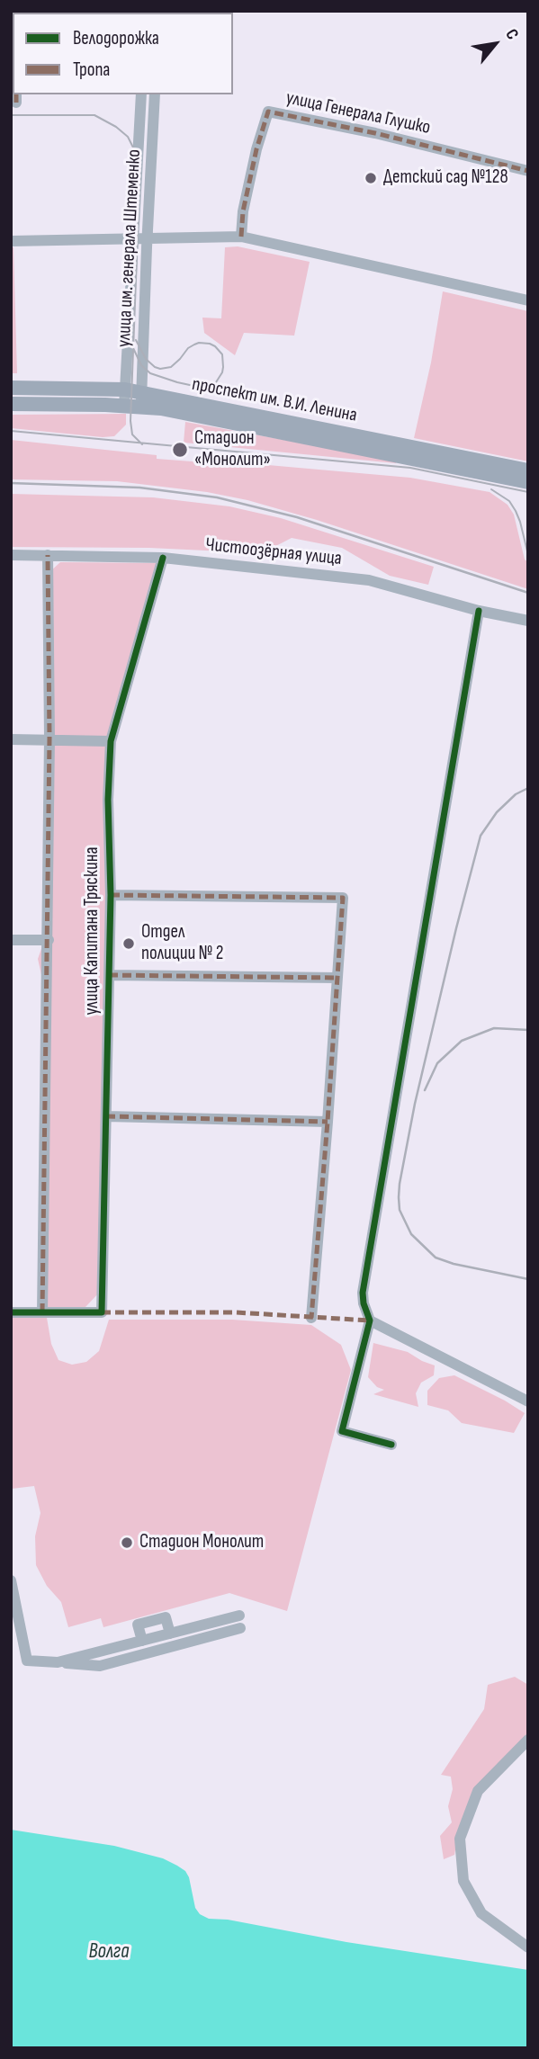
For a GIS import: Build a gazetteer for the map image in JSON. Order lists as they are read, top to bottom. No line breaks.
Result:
{"streets":{"main road":["проспект им. В.И. Ленина"],"street":["улица Генерала Глушко","улица им. генерала Штеменко","Чистоозёрная улица","улица Капитана Тряскина"]},"crossings":[["улица им. генерала Штеменко","проспект им. В.И. Ленина"],["Чистоозёрная улица","улица Капитана Тряскина"]],"water":["Волга"],"places":["Детский сад №128","Стадион «Монолит»","Отдел полиции № 2","Стадион Монолит"],"legend":["Велодорожка","Тропа"],"north":"top right"}
